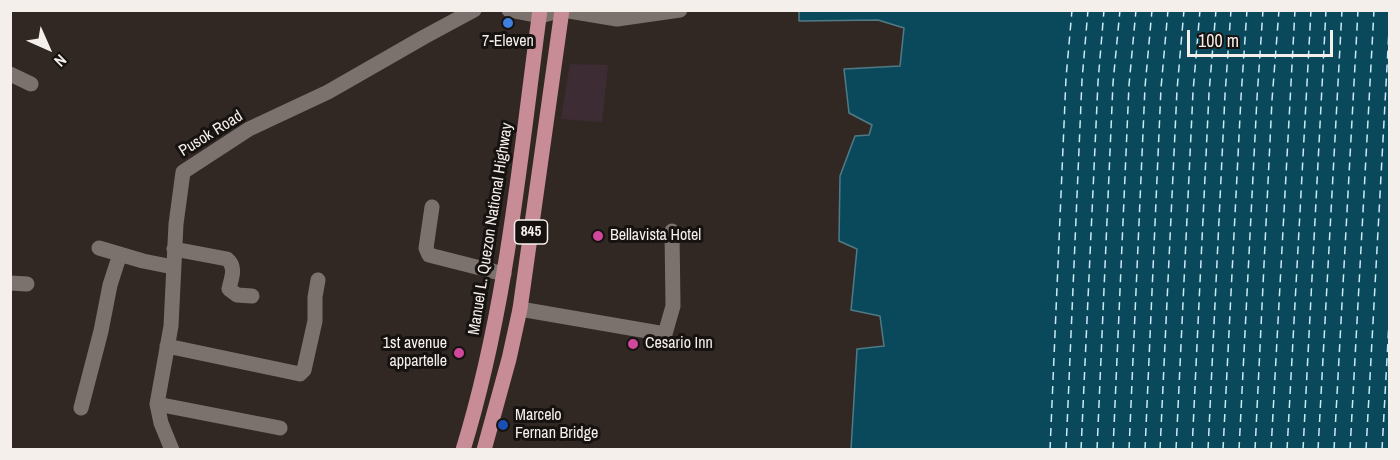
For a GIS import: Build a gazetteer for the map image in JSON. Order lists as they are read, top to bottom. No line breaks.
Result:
{"streets":{"main road":["Manuel L. Quezon National Highway","845"],"street":["Pusok Road"]},"places":["7-Eleven","Bellavista Hotel","Cesario Inn","1st avenue appartelle","Marcelo Fernan Bridge"],"scale_bar":"100 m","north":"bottom right"}
